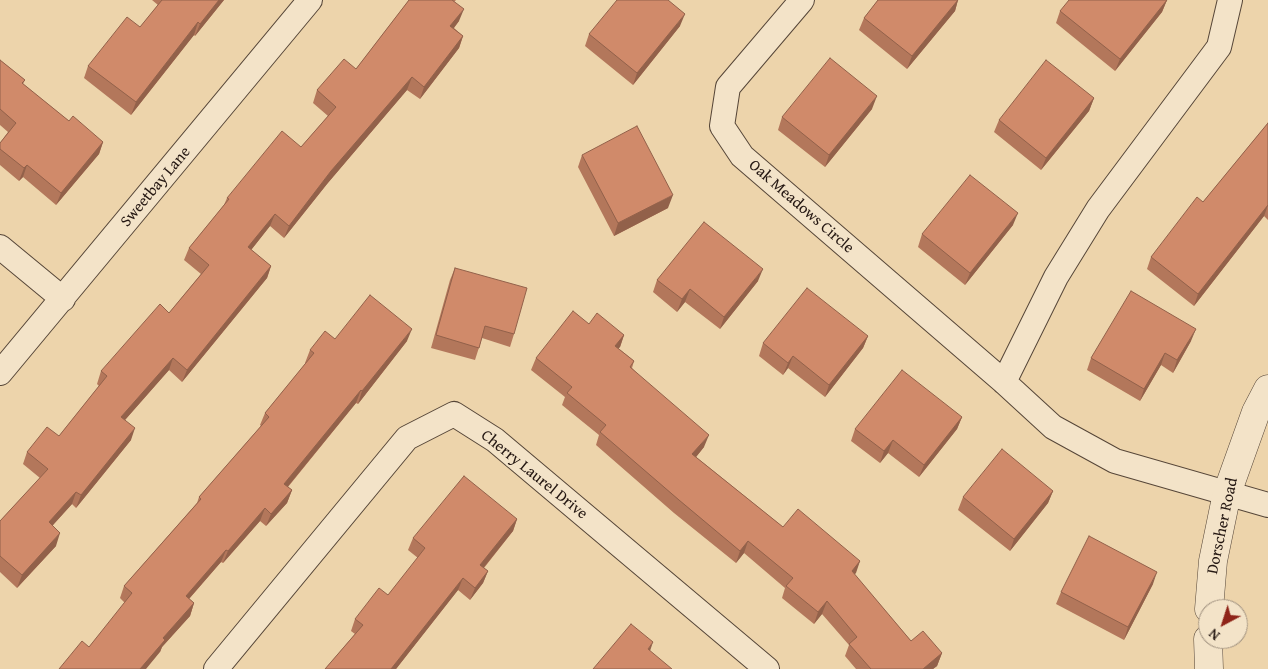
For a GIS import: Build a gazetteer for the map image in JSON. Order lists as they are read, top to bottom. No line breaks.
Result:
{"streets":{"street":["Sweetbay Lane","Oak Meadows Circle","Cherry Laurel Drive","Dorscher Road"]},"crossings":[["Oak Meadows Circle","Dorscher Road"]],"north":"bottom left"}
